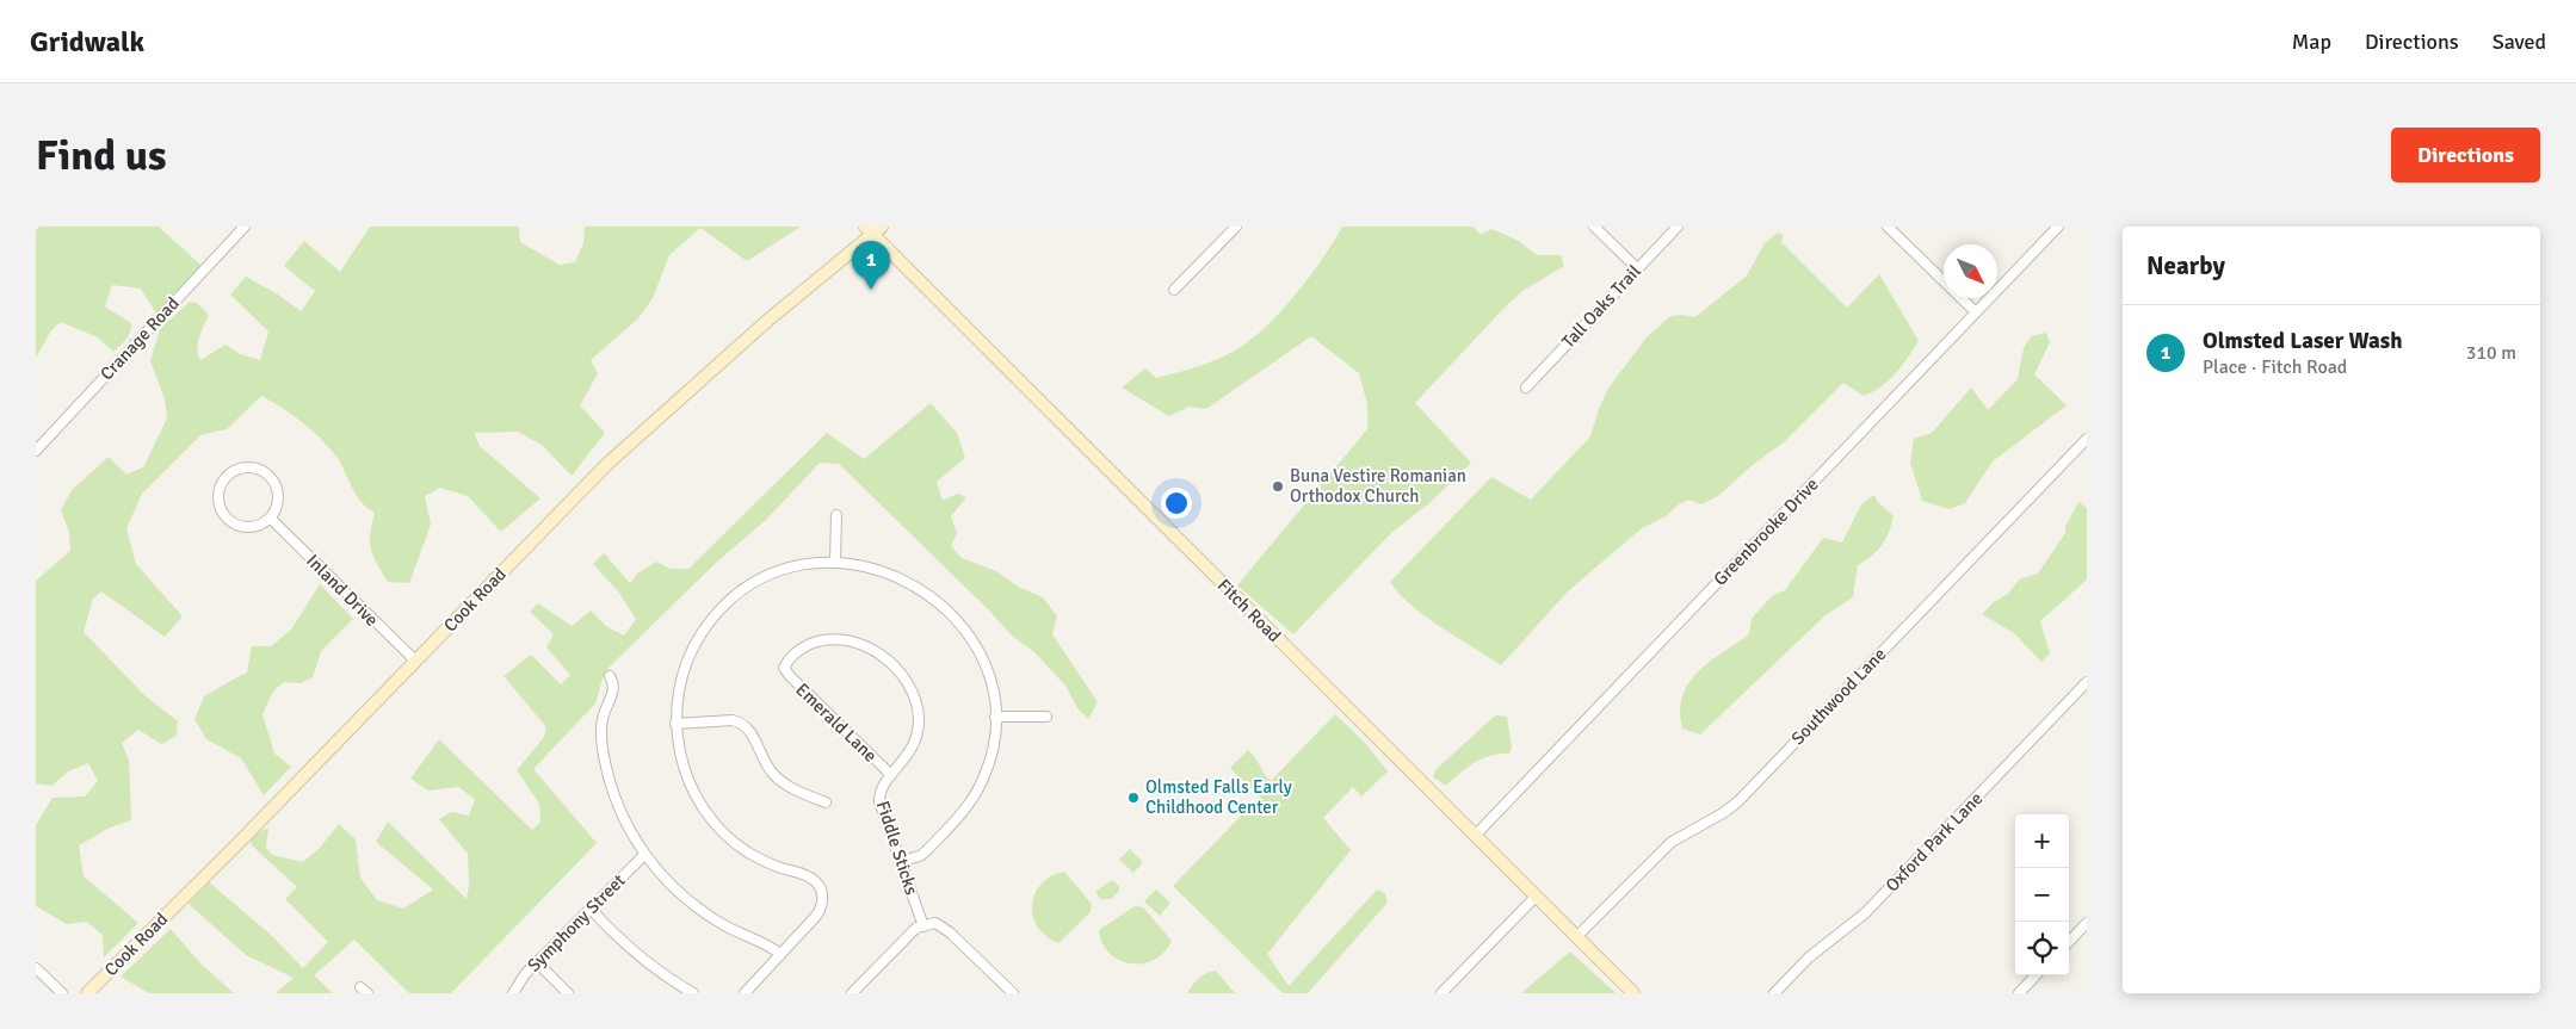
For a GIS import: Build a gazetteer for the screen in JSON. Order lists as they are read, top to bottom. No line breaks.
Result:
{"streets":{"street":["Tall Oaks Trail","Cranage Road","Greenbrooke Drive","Inland Drive","Cook Road","Fitch Road","Southwood Lane","Emerald Lane","Oxford Park Lane","Fiddle Sticks","Symphony Street"]},"crossings":[["Greenbrooke Drive","Fitch Road"],["Inland Drive","Cook Road"],["Cook Road","Fitch Road"],["Fitch Road","Southwood Lane"],["Emerald Lane","Fiddle Sticks"]],"places":["Buna Vestire Romanian Orthodox Church","Olmsted Falls Early Childhood Center"],"north":"bottom right","page":{"header":"Gridwalk","nav":["Map","Directions","Saved"],"buttons":"Directions","title":"Find us","heading":"Nearby","pins":"1","list":[{"mark":"1","name":"Olmsted Laser Wash","note":"Place · Fitch Road","value":"310 m"}],"map_buttons":["+","−"]}}
